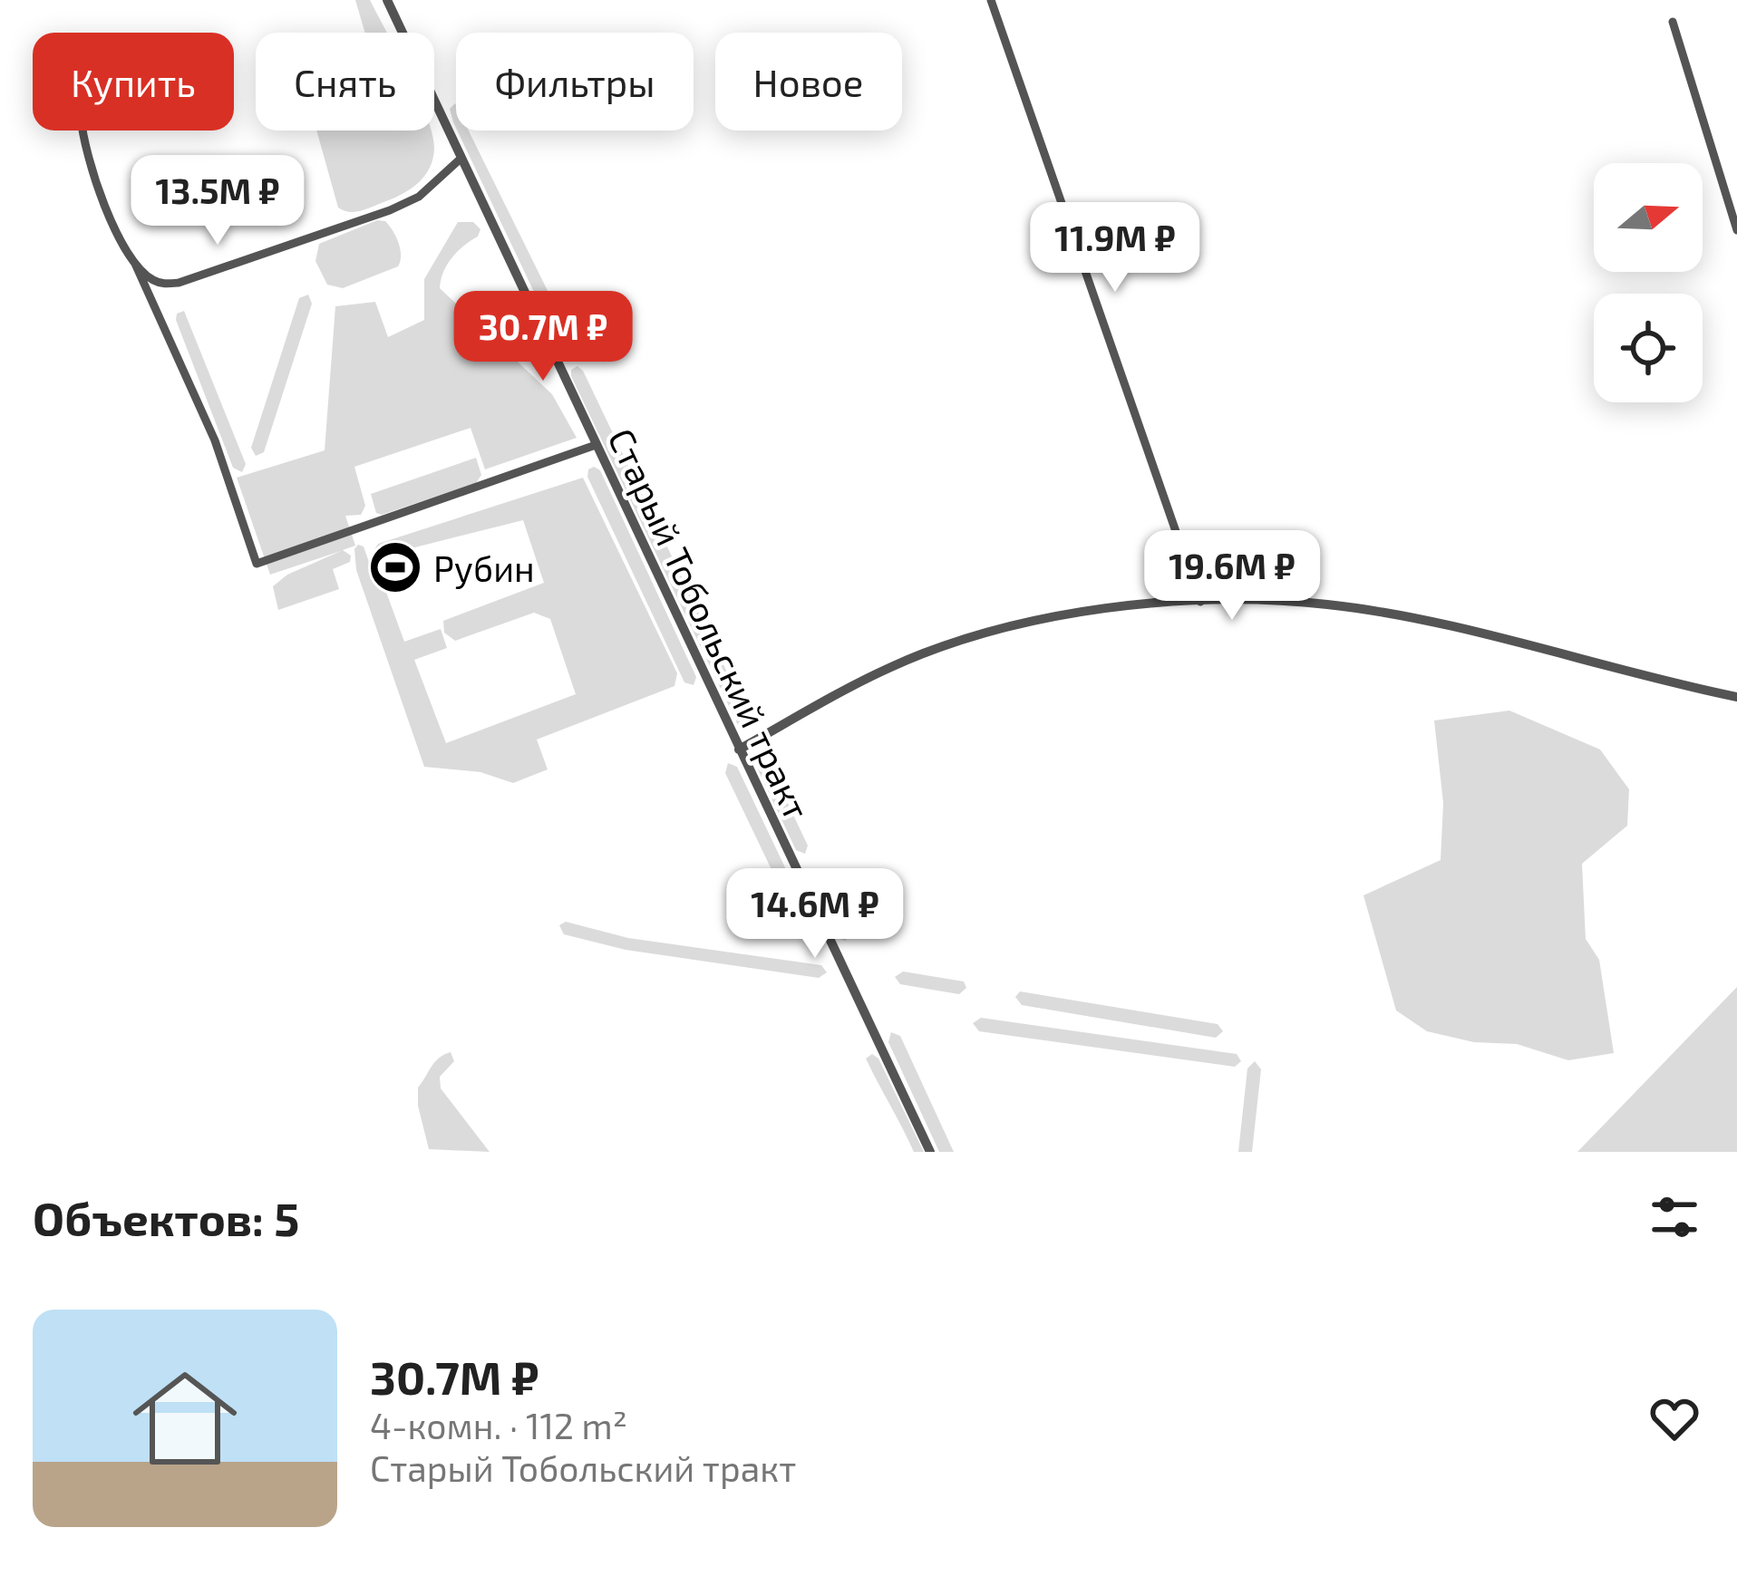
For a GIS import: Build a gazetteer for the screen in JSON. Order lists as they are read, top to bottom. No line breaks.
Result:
{"streets":{"street":["Старый Тобольский тракт"]},"places":{"sports":["Рубин"]},"north":"right","page":{"chip":["Купить","Снять","Фильтры","Новое"],"price":["13.5M ₽","11.9M ₽","30.7M ₽","19.6M ₽","14.6M ₽"],"heading":"Объектов: 5","list":[{"name":"30.7M ₽","note":"4-комн. · 112 m² · Старый Тобольский тракт"}]}}
